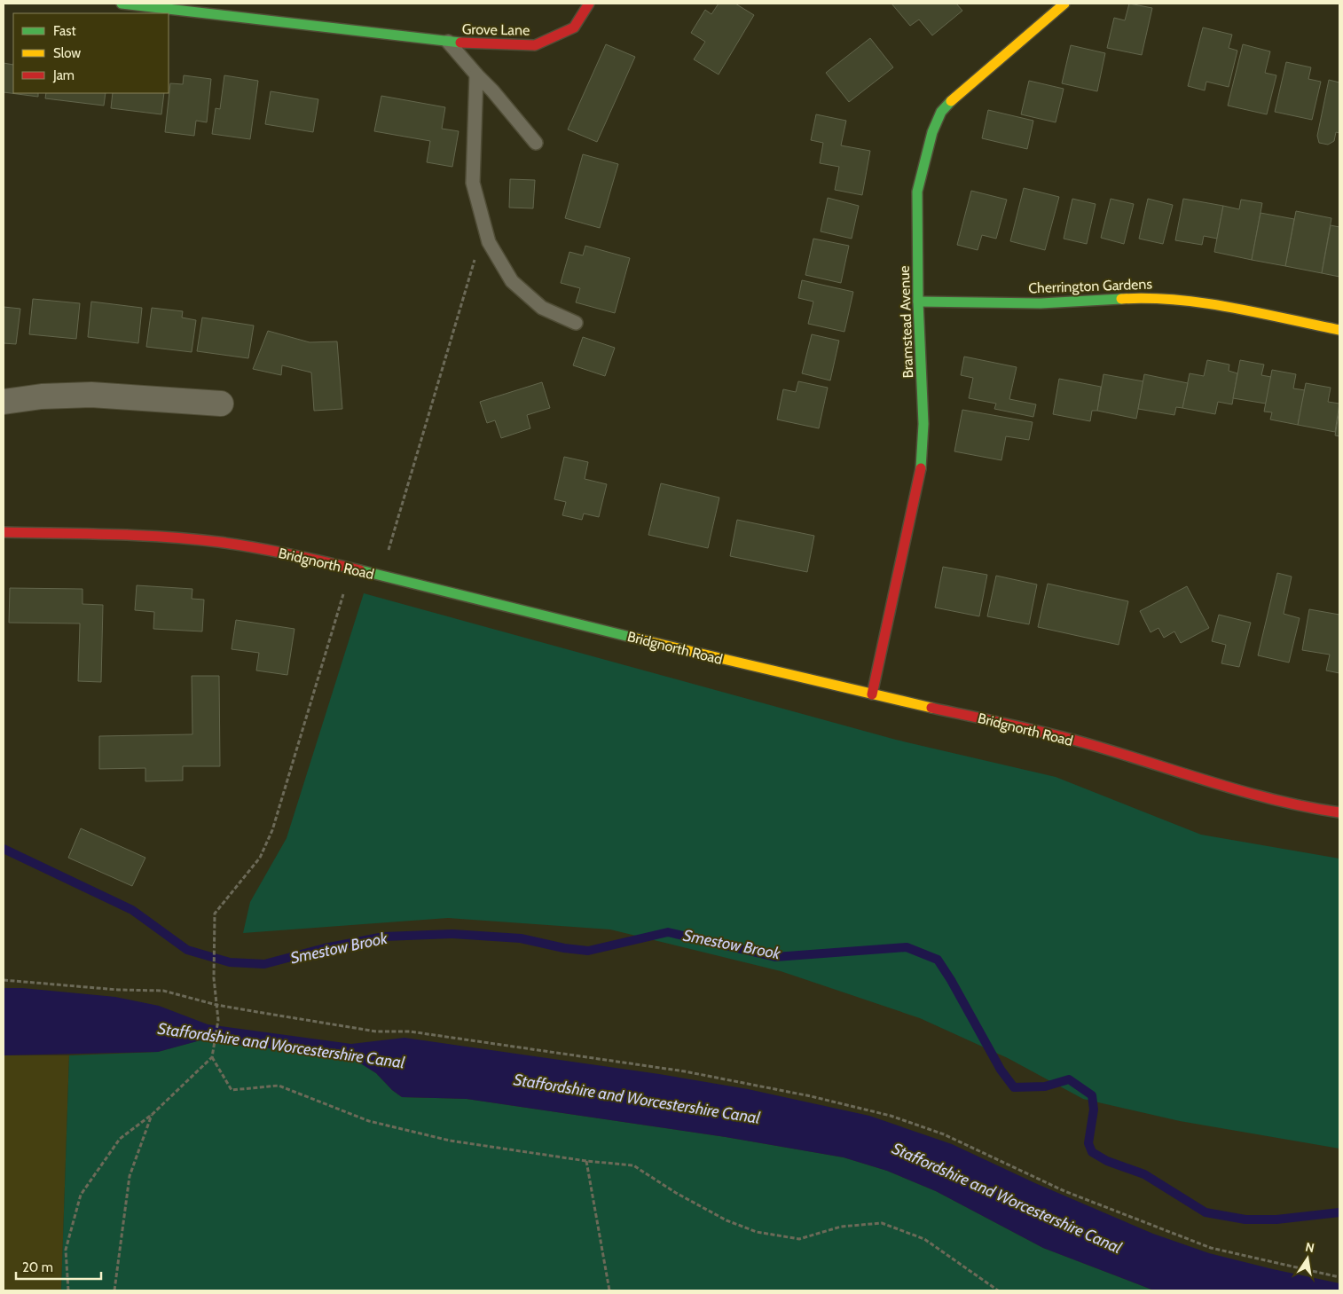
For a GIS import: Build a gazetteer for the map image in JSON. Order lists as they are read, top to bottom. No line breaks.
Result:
{"streets":{"main road":["Grove Lane","Cherrington Gardens","Bramstead Avenue","Bridgnorth Road"]},"crossings":[["Cherrington Gardens","Bramstead Avenue"],["Bramstead Avenue","Bridgnorth Road"]],"water":["Smestow Brook","Staffordshire and Worcestershire Canal"],"legend":["Fast","Slow","Jam"],"scale_bar":"20 m","north":"top"}
